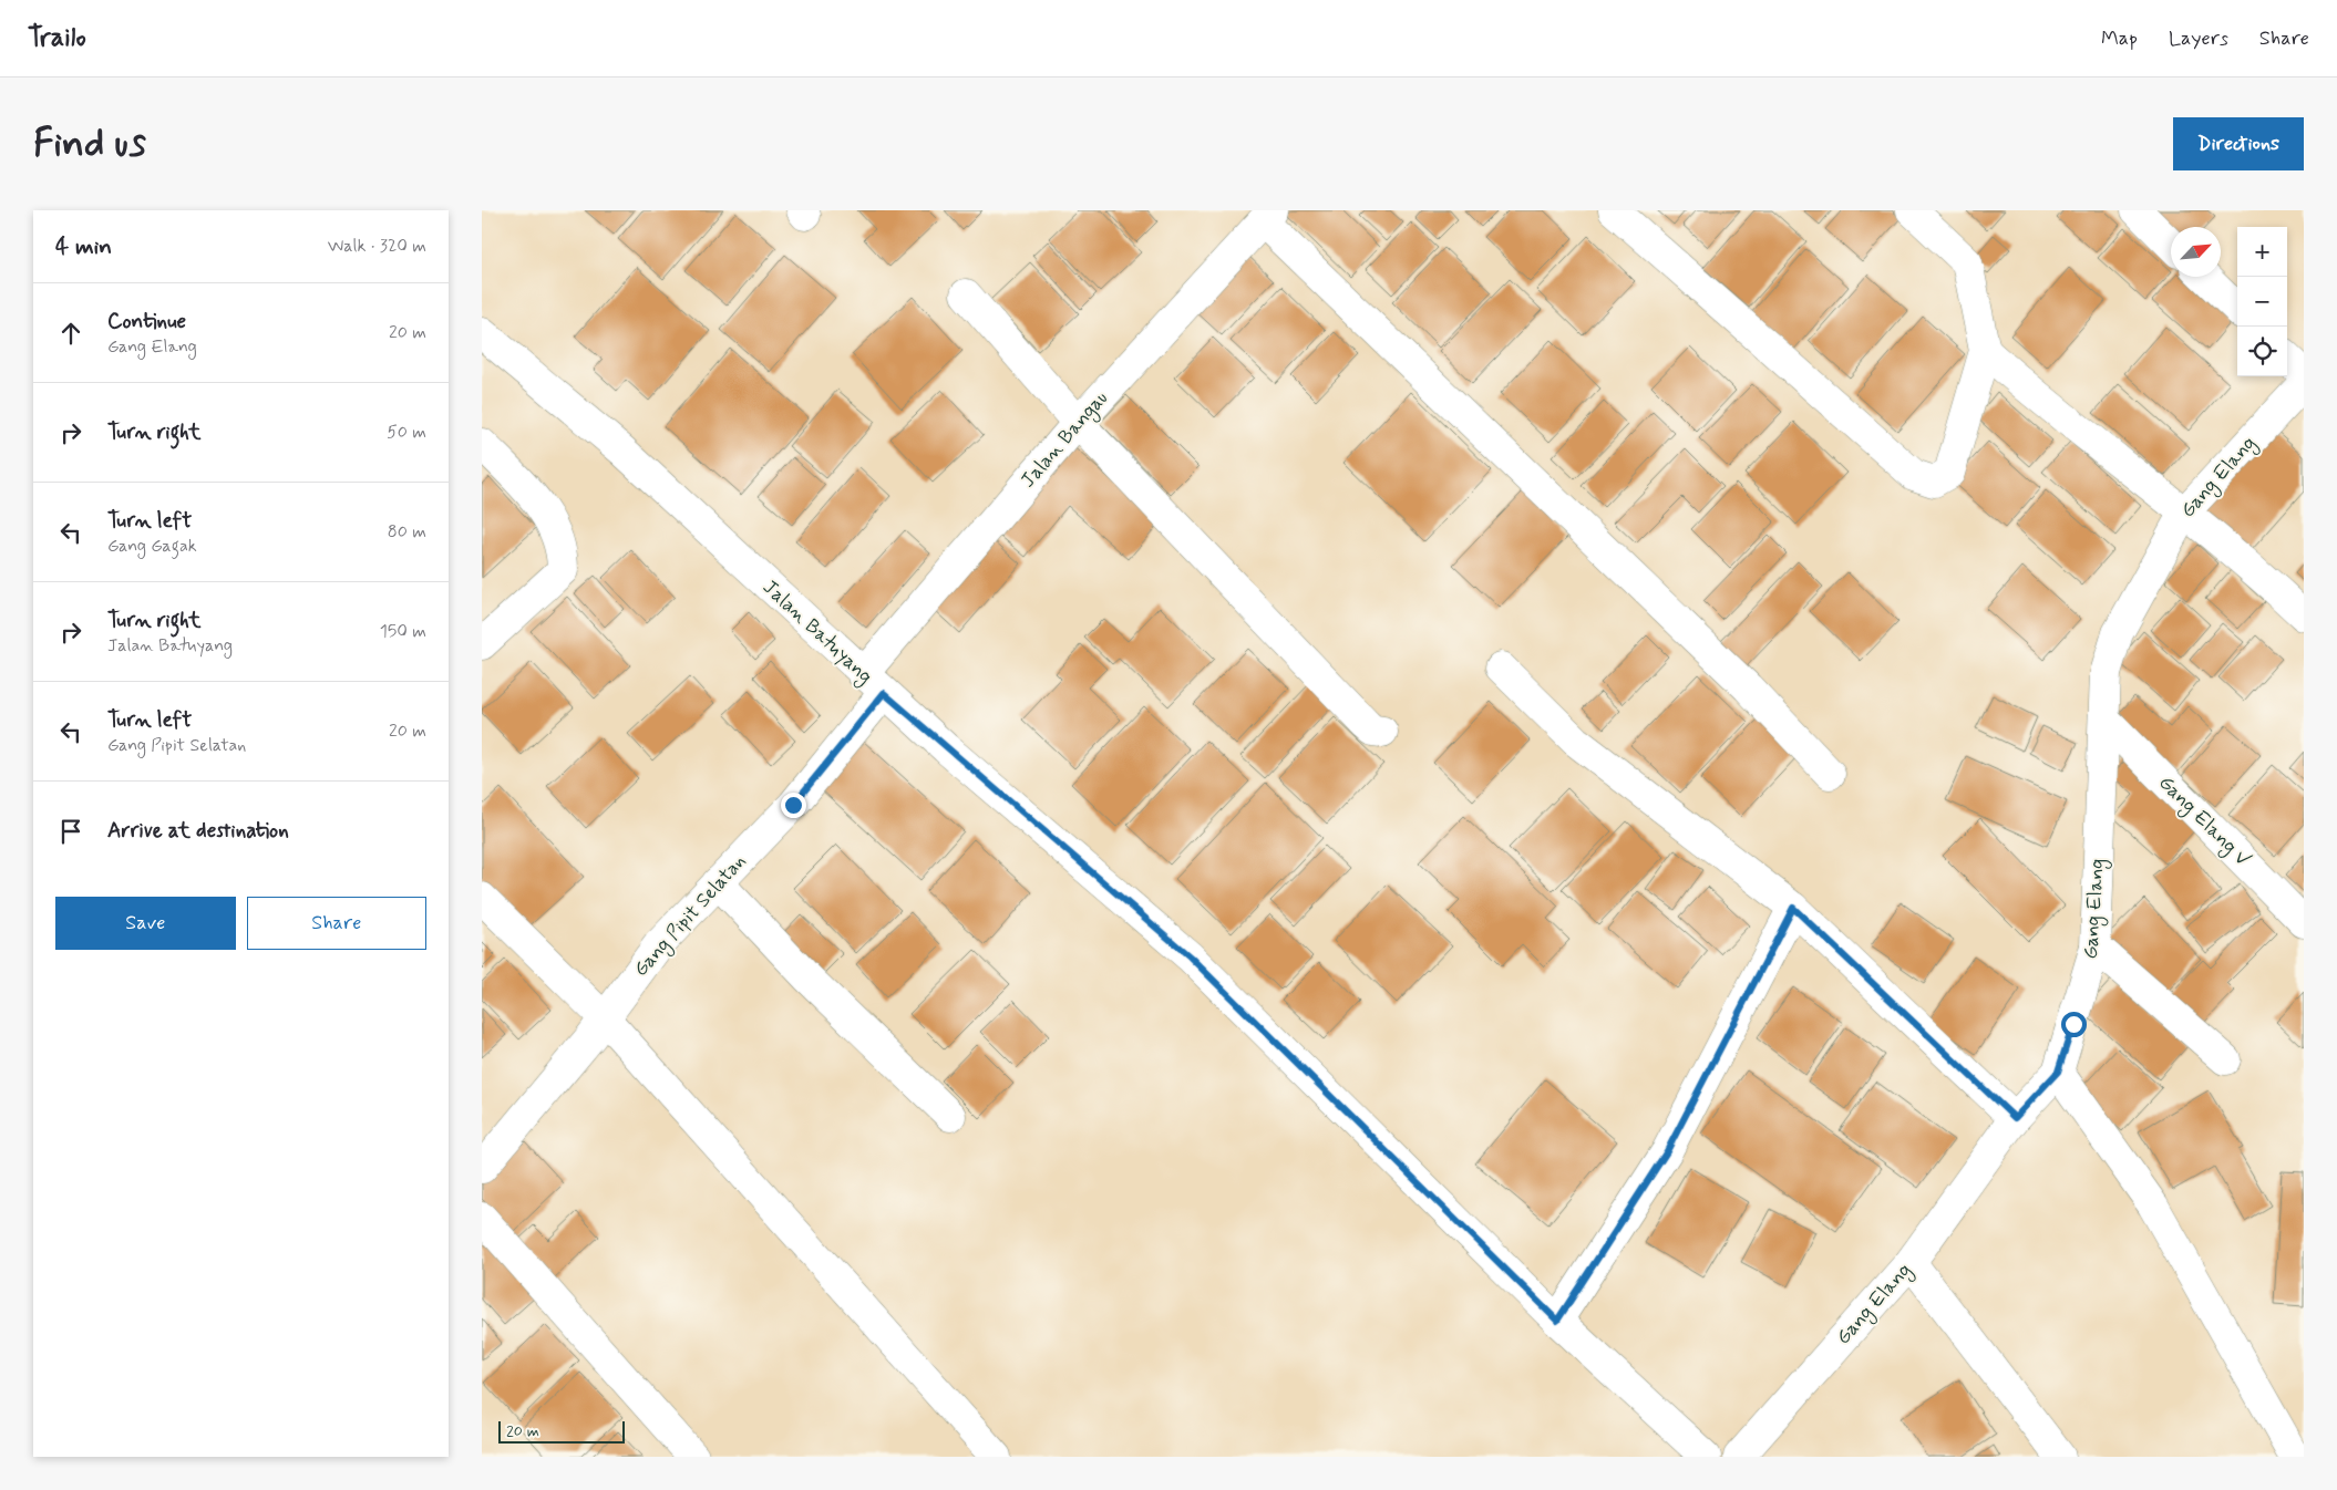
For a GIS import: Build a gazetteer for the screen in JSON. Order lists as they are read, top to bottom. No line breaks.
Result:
{"streets":{"street":["Jalan Bangau","Gang Elang","Jalan Batuyang","Gang Elang V","Gang Pipit Selatan"]},"crossings":[["Jalan Bangau","Jalan Batuyang"],["Jalan Bangau","Gang Pipit Selatan"],["Gang Elang","Gang Elang V"],["Jalan Batuyang","Gang Pipit Selatan"]],"scale_bar":"20 m","north":"top right","page":{"header":"Trailo","nav":["Map","Layers","Share"],"buttons":["Directions",["Save","Share"]],"title":"Find us","heading":["4 min","Walk · 320 m"],"map_buttons":["+","−"],"list":[["Continue","Gang Elang","20 m"],["Turn right","50 m"],["Turn left","Gang Gagak","80 m"],["Turn right","Jalan Batuyang","150 m"],["Turn left","Gang Pipit Selatan","20 m"],"Arrive at destination"],"scale":"20 m"}}
